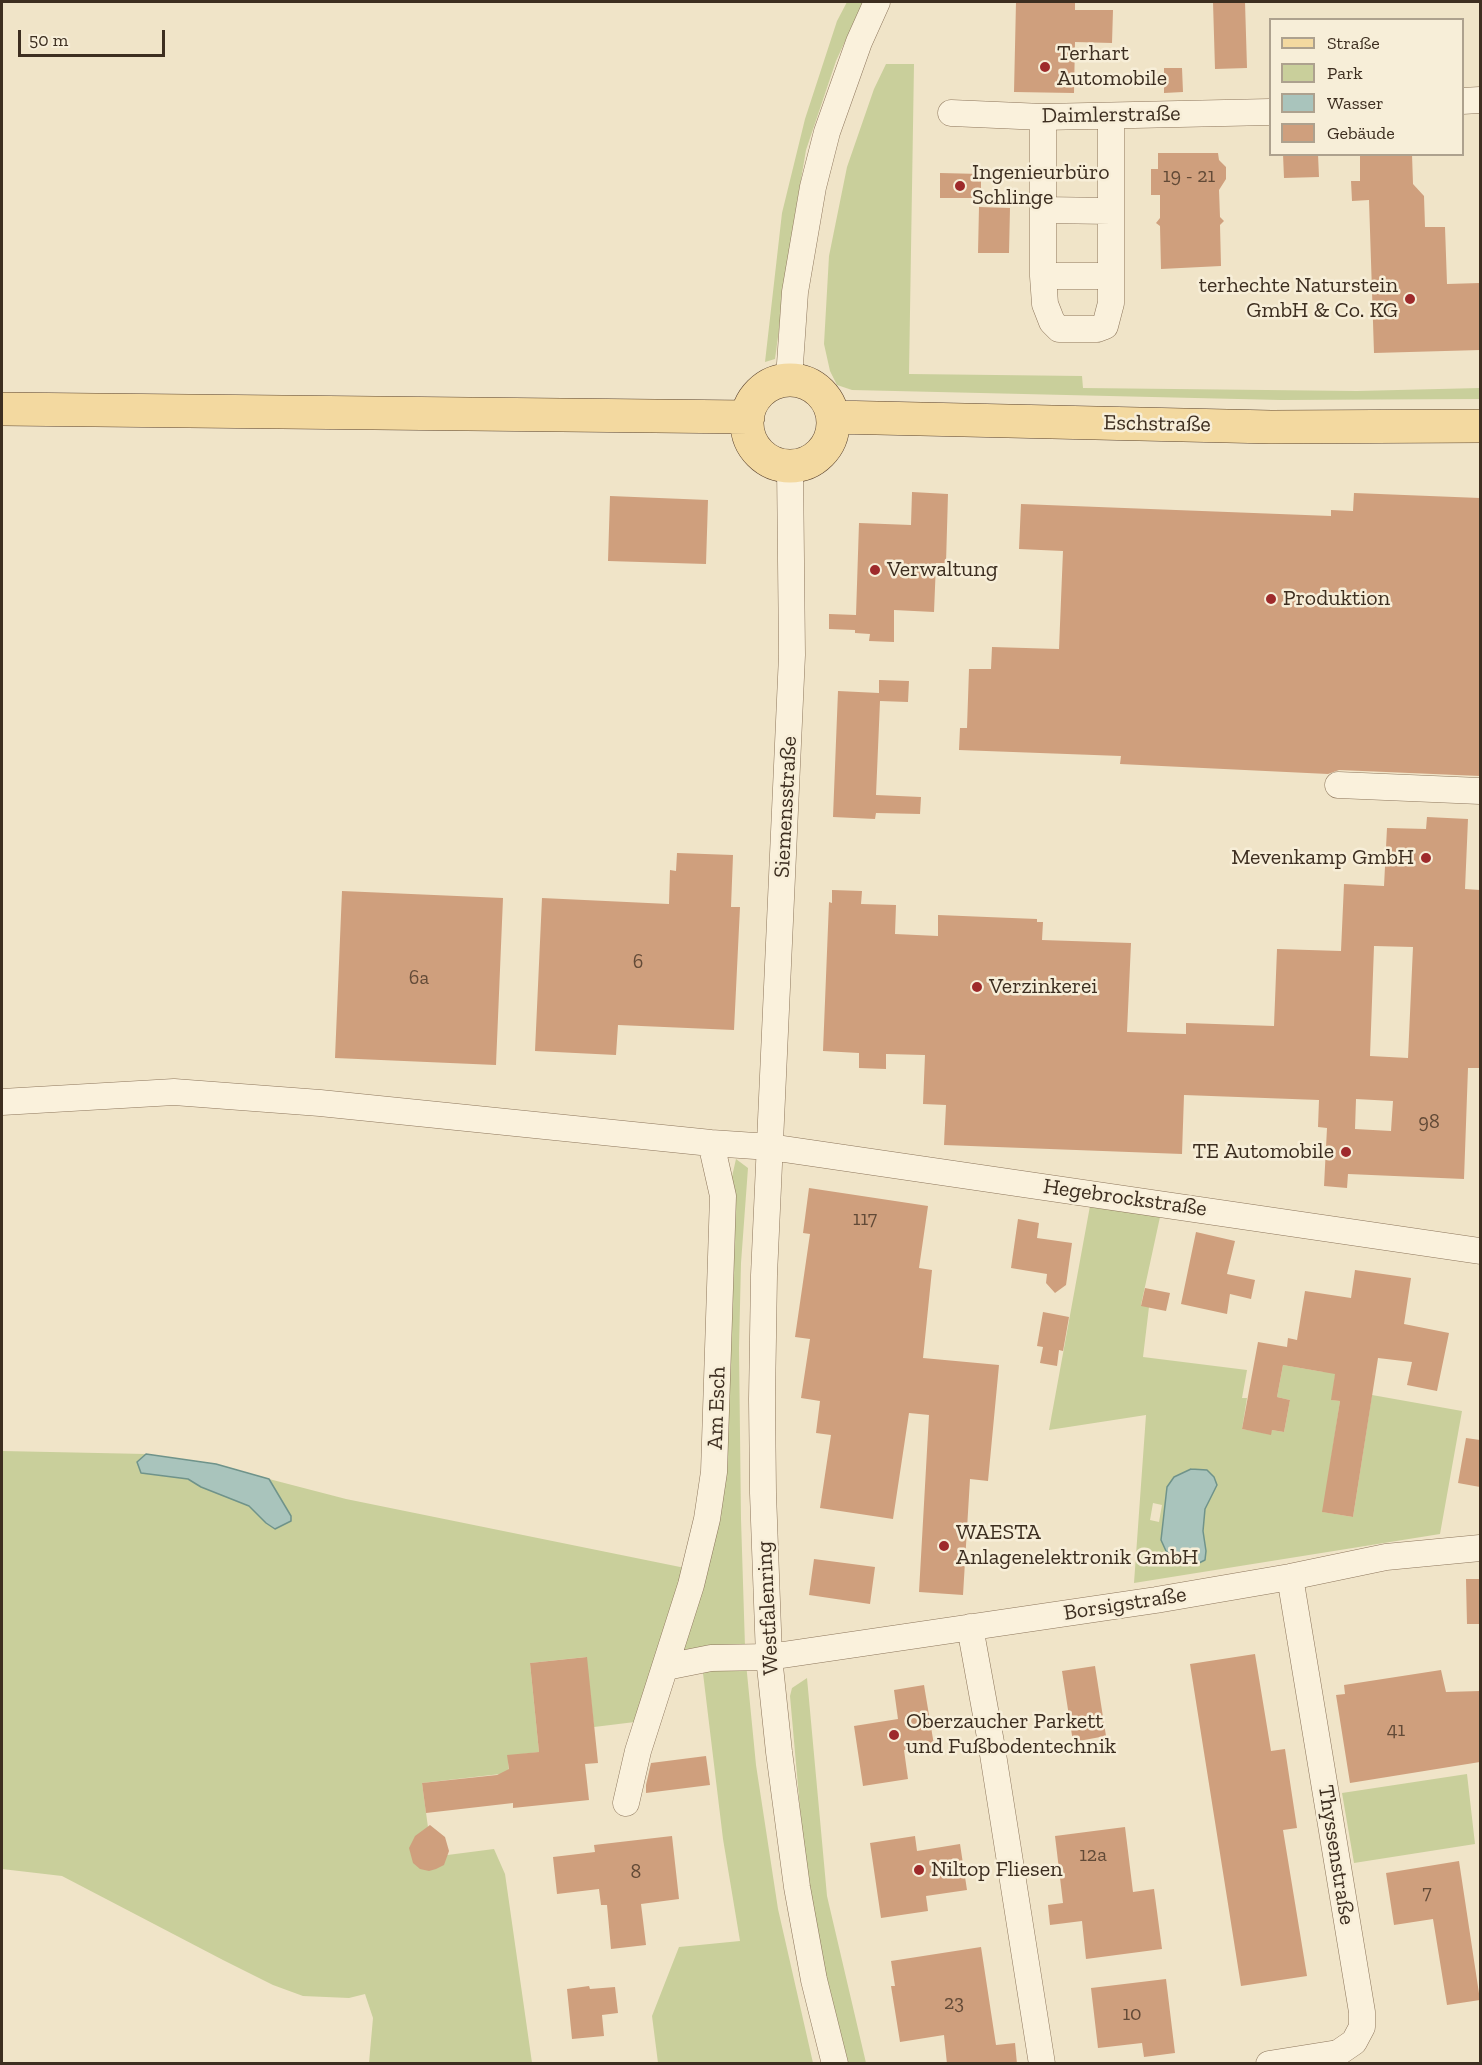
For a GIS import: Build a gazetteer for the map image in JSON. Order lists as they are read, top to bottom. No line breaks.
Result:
{"streets":{"main road":["Eschstraße"],"street":["Daimlerstraße","Siemensstraße","Hegebrockstraße","Am Esch","Borsigstraße","Westfalenring","Thyssenstraße"]},"crossings":[["Eschstraße","Siemensstraße"],["Siemensstraße","Hegebrockstraße"],["Siemensstraße","Westfalenring"],["Hegebrockstraße","Am Esch"],["Hegebrockstraße","Westfalenring"],["Borsigstraße","Westfalenring"],["Borsigstraße","Thyssenstraße"]],"places":["Terhart Automobile","Ingenieurbüro Schlinge","terhechte Naturstein GmbH & Co. KG","Verwaltung","Produktion","Mevenkamp GmbH","Verzinkerei","TE Automobile","WAESTA Anlagenelektronik GmbH","Oberzaucher Parkett und Fußbodentechnik","Niltop Fliesen"],"house_numbers":["19 - 21","6","6a","98","117","41","12a","8","7","23","10"],"legend":["Straße","Park","Wasser","Gebäude"],"scale_bar":"50 m"}
